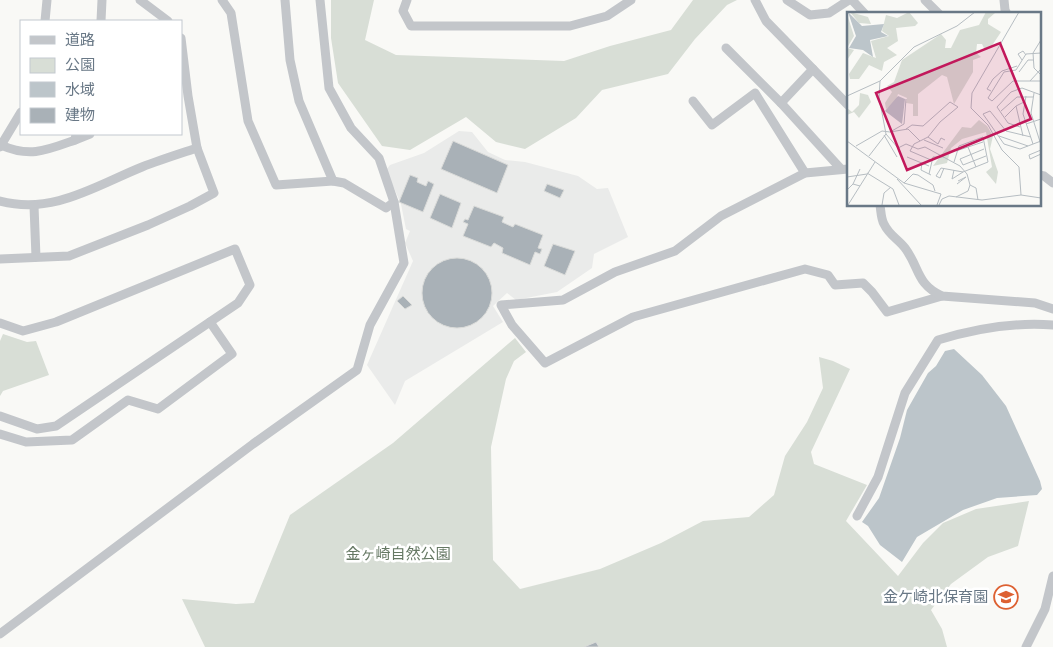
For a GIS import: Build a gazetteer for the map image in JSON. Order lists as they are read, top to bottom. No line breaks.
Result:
{"parks":["金ヶ崎自然公園"],"places":{"school or university":["金ケ崎北保育園"]},"legend":["道路","公園","水域","建物"]}
